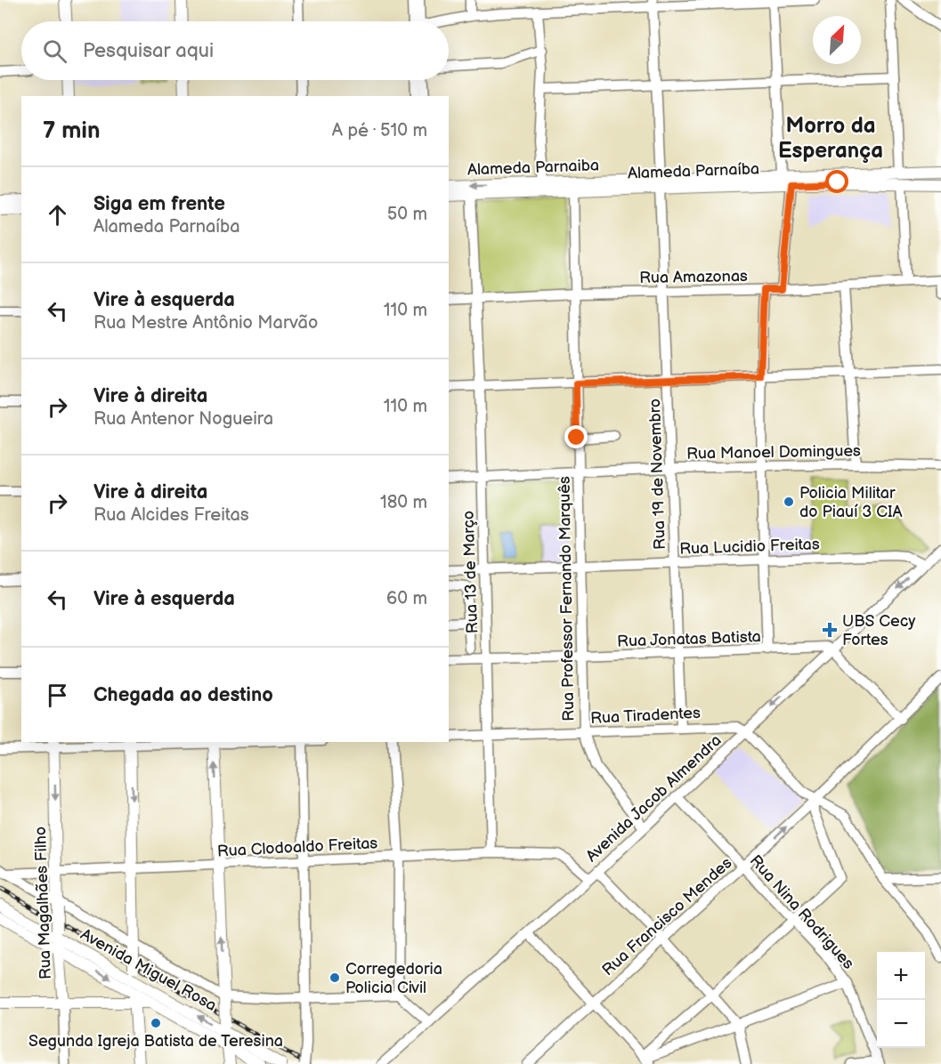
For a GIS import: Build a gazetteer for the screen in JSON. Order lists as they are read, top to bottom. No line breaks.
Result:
{"streets":{"main road":["Alameda Parnaiba","Alameda Parnaíba","Rua Magalhães Filho","Avenida Miguel Rosa"],"street":["Rua Amazonas","Rua Manoel Domingues","Rua 19 de Novembro","Rua Lucidio Freitas","Rua 13 de Março","Rua Professor Fernando Marquês","Rua Jonatas Batista","Rua Tiradentes","Avenida Jacob Almendra","Rua Clodoaldo Freitas","Rua Nina Rodrigues","Rua Francisco Mendes"]},"crossings":[["Alameda Parnaiba","Alameda Parnaíba"],["Alameda Parnaiba","Rua 19 de Novembro"],["Alameda Parnaíba","Rua 19 de Novembro"],["Alameda Parnaíba","Rua 13 de Março"],["Alameda Parnaíba","Rua Professor Fernando Marquês"],["Rua Amazonas","Rua 19 de Novembro"],["Rua Amazonas","Rua 13 de Março"],["Rua Amazonas","Rua Professor Fernando Marquês"],["Rua Manoel Domingues","Rua 19 de Novembro"],["Rua Manoel Domingues","Rua 13 de Março"],["Rua Manoel Domingues","Rua Professor Fernando Marquês"],["Rua 19 de Novembro","Rua Lucidio Freitas"],["Rua 19 de Novembro","Rua Jonatas Batista"],["Rua 19 de Novembro","Rua Tiradentes"],["Rua Lucidio Freitas","Rua 13 de Março"],["Rua Lucidio Freitas","Rua Professor Fernando Marquês"],["Rua Lucidio Freitas","Avenida Jacob Almendra"],["Rua 13 de Março","Rua Jonatas Batista"],["Rua 13 de Março","Rua Tiradentes"],["Rua 13 de Março","Rua Clodoaldo Freitas"],["Rua Professor Fernando Marquês","Rua Jonatas Batista"],["Rua Professor Fernando Marquês","Rua Tiradentes"],["Rua Professor Fernando Marquês","Avenida Jacob Almendra"],["Rua Jonatas Batista","Avenida Jacob Almendra"],["Rua Tiradentes","Avenida Jacob Almendra"],["Avenida Jacob Almendra","Rua Clodoaldo Freitas"],["Avenida Jacob Almendra","Rua Nina Rodrigues"],["Rua Clodoaldo Freitas","Rua Magalhães Filho"],["Rua Clodoaldo Freitas","Avenida Miguel Rosa"],["Rua Magalhães Filho","Avenida Miguel Rosa"],["Rua Nina Rodrigues","Rua Francisco Mendes"]],"districts":["Morro da Esperança"],"places":{"other":["Policia Militar do Piauí 3 CIA","Corregedoria Policia Civil","Segunda Igreja Batista de Teresina"],"health":["UBS Cecy Fortes"]},"north":"top right","page":{"search":"Pesquisar aqui","heading":["7 min","A pé · 510 m"],"list":[["Siga em frente","Alameda Parnaíba","50 m"],["Vire à esquerda","Rua Mestre Antônio Marvão","110 m"],["Vire à direita","Rua Antenor Nogueira","110 m"],["Vire à direita","Rua Alcides Freitas","180 m"],["Vire à esquerda","60 m"],"Chegada ao destino"],"map_buttons":["+","−"]}}
